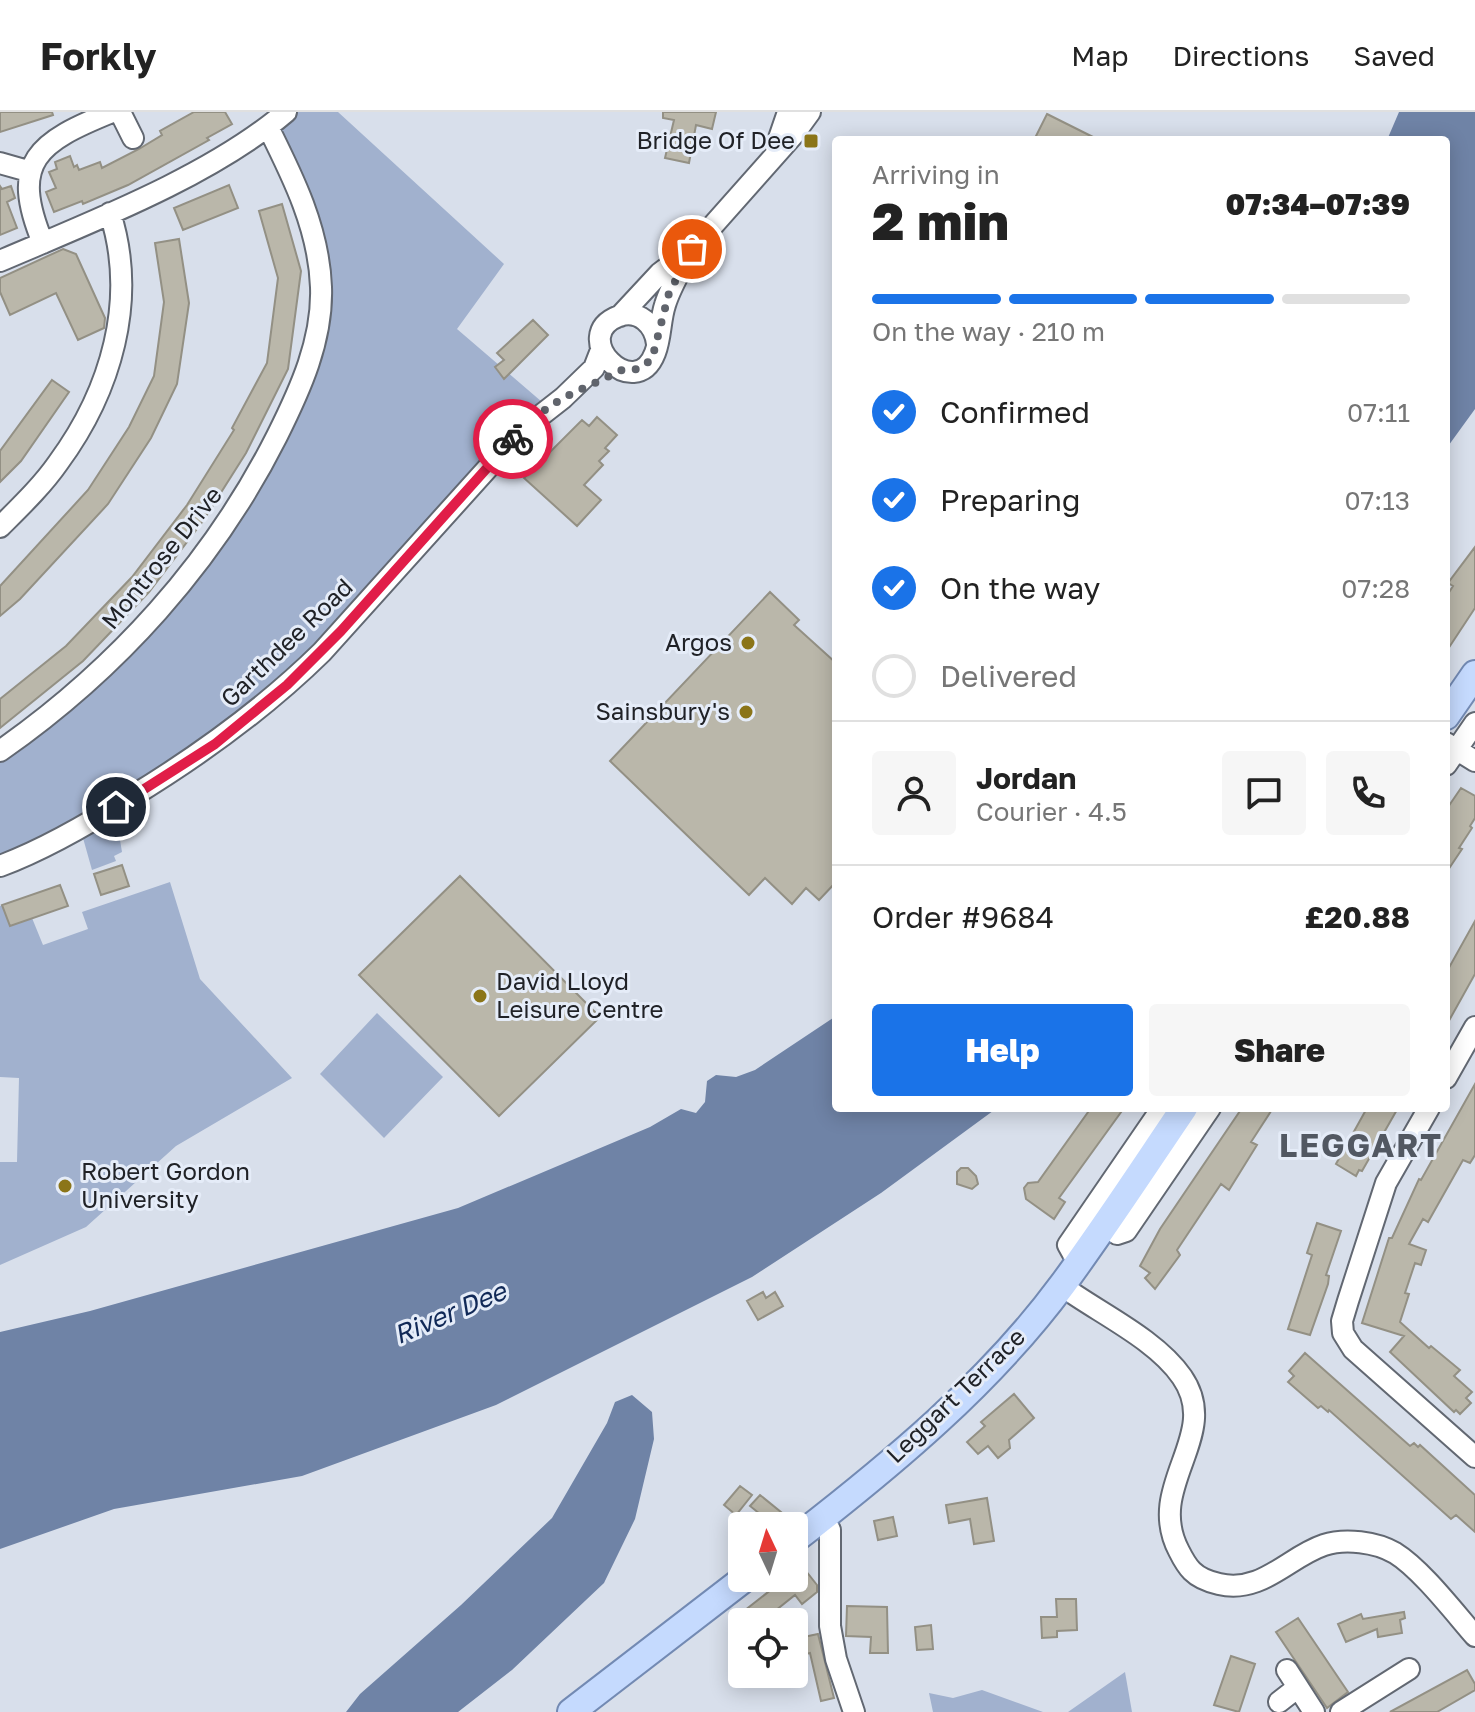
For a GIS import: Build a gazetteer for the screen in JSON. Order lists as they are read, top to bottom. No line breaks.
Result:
{"streets":{"main road":["Leggart Terrace"],"street":["Montrose Drive","Garthdee Road"]},"districts":["LEGGART"],"water":["River Dee"],"places":{"transit":["Bridge Of Dee"],"other":["Argos","Sainsbury's","David Lloyd Leisure Centre","Robert Gordon University"]},"north":"top","page":{"header":"Forkly","nav":["Map","Directions","Saved"],"heading":["2 min","Arriving in","07:34–07:39"],"panel":["Jordan","Courier · 4.5","Order #9684","£20.88"],"bar":"On the way · 210 m","list":[["Confirmed","07:11"],["Preparing","07:13"],["On the way","07:28"],"Delivered"],"buttons":["Help","Share"]}}
